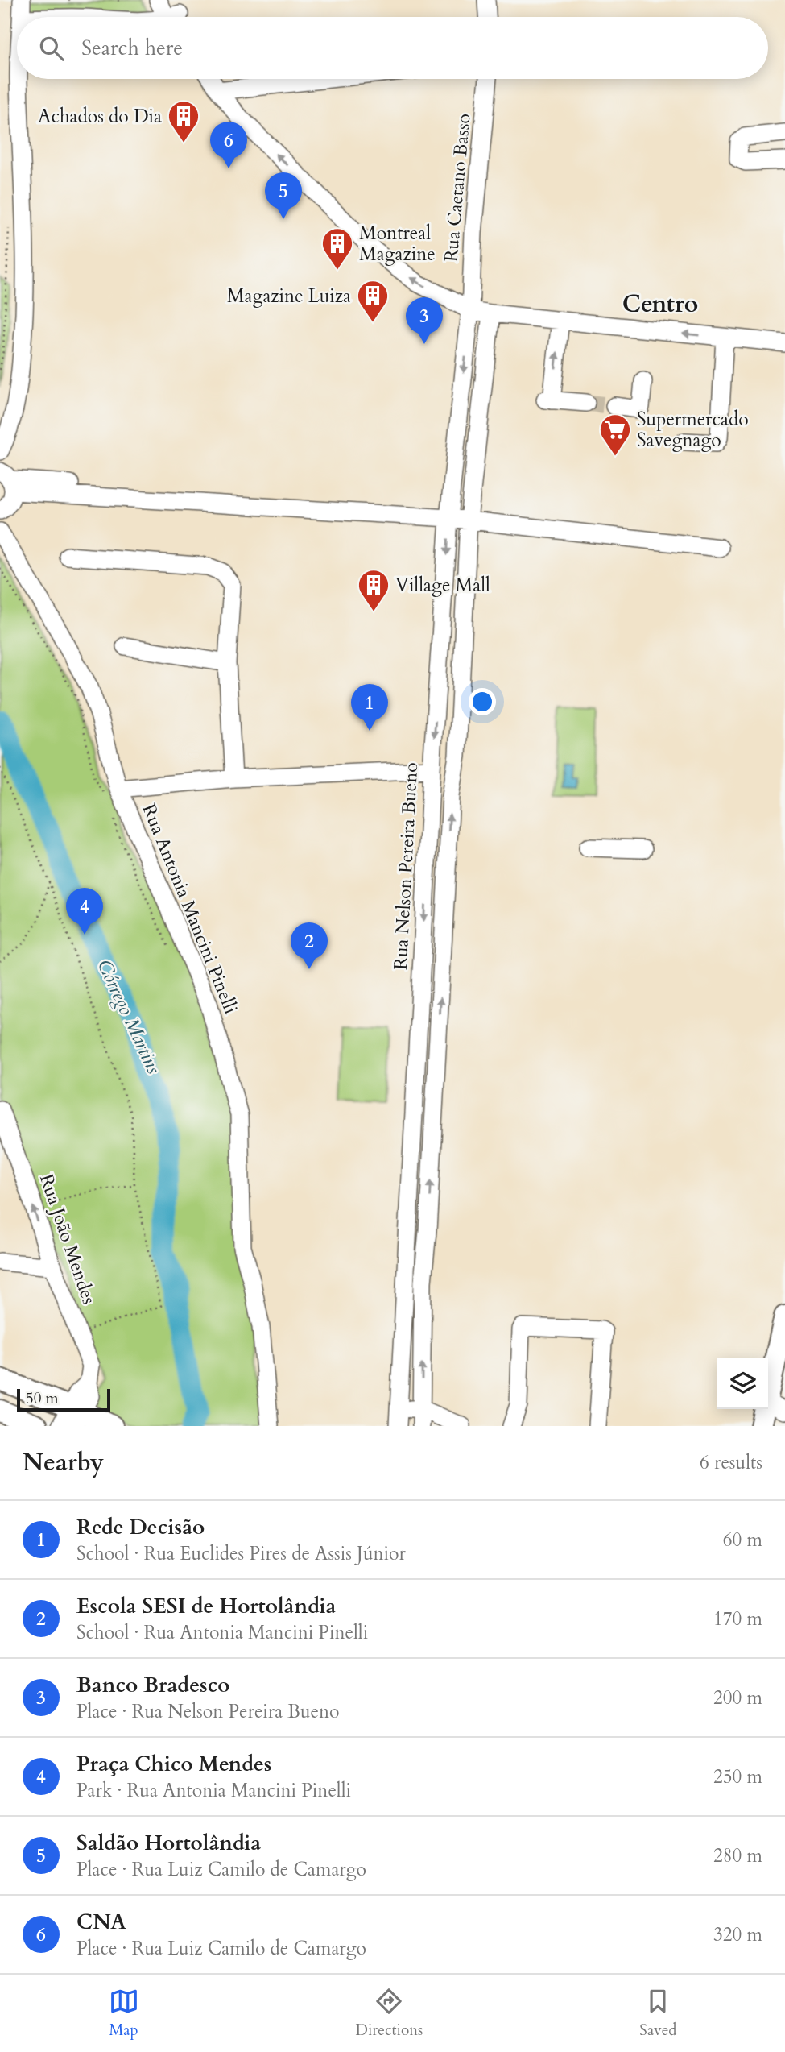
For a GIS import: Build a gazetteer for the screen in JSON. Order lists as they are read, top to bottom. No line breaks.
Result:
{"streets":{"street":["Rua Caetano Basso","Rua Nelson Pereira Bueno","Rua Antonia Mancini Pinelli","Rua João Mendes"]},"crossings":[["Rua Caetano Basso","Rua Nelson Pereira Bueno"]],"districts":["Centro"],"water":["Córrego Martins"],"places":{"building":["Achados do Dia","Montreal Magazine","Magazine Luiza","Village Mall"],"supermarket":["Supermercado Savegnago"]},"scale_bar":"50 m","page":{"search":"Search here","pins":["6","5","3","1","4","2"],"scale":"50 m","heading":["Nearby","6 results"],"list":[{"mark":"1","name":"Rede Decisão","note":"School · Rua Euclides Pires de Assis Júnior","value":"60 m"},{"mark":"2","name":"Escola SESI de Hortolândia","note":"School · Rua Antonia Mancini Pinelli","value":"170 m"},{"mark":"3","name":"Banco Bradesco","note":"Place · Rua Nelson Pereira Bueno","value":"200 m"},{"mark":"4","name":"Praça Chico Mendes","note":"Park · Rua Antonia Mancini Pinelli","value":"250 m"},{"mark":"5","name":"Saldão Hortolândia","note":"Place · Rua Luiz Camilo de Camargo","value":"280 m"},{"mark":"6","name":"CNA","note":"Place · Rua Luiz Camilo de Camargo","value":"320 m"}],"nav":["Map","Directions","Saved"]}}
